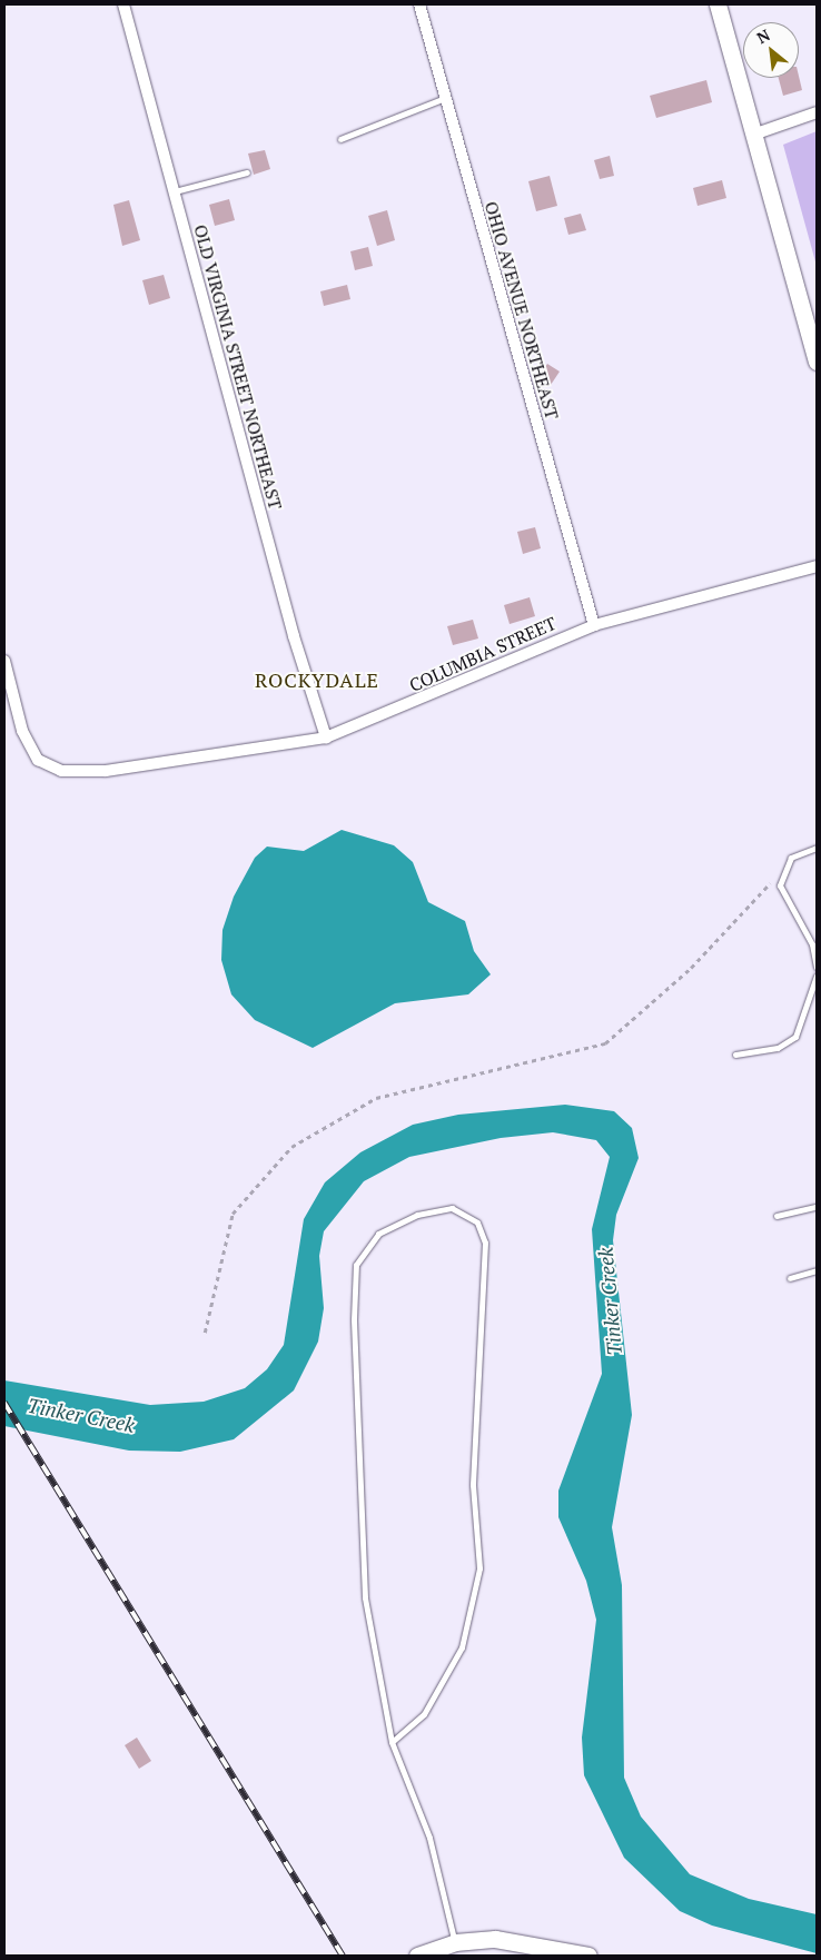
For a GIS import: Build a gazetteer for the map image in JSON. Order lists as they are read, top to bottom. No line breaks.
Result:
{"streets":{"street":["OHIO AVENUE NORTHEAST","OLD VIRGINIA STREET NORTHEAST","COLUMBIA STREET"]},"crossings":[["OHIO AVENUE NORTHEAST","COLUMBIA STREET"],["OLD VIRGINIA STREET NORTHEAST","COLUMBIA STREET"]],"districts":["ROCKYDALE"],"water":["Tinker Creek"],"north":"top left"}
